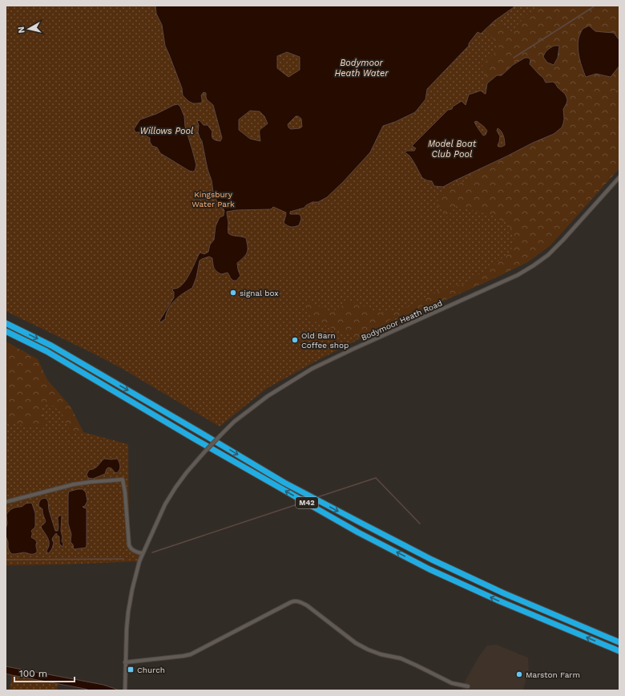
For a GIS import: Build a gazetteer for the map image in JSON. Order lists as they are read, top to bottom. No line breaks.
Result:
{"streets":{"highway":["M42"],"street":["Bodymoor Heath Road"]},"water":["Bodymoor Heath Water","Willows Pool","Model Boat Club Pool"],"parks":["Kingsbury Water Park"],"places":{"other":["signal box","Old Barn Coffee shop","Marston Farm"],"transit":["Church"]},"scale_bar":"100 m","north":"left"}
